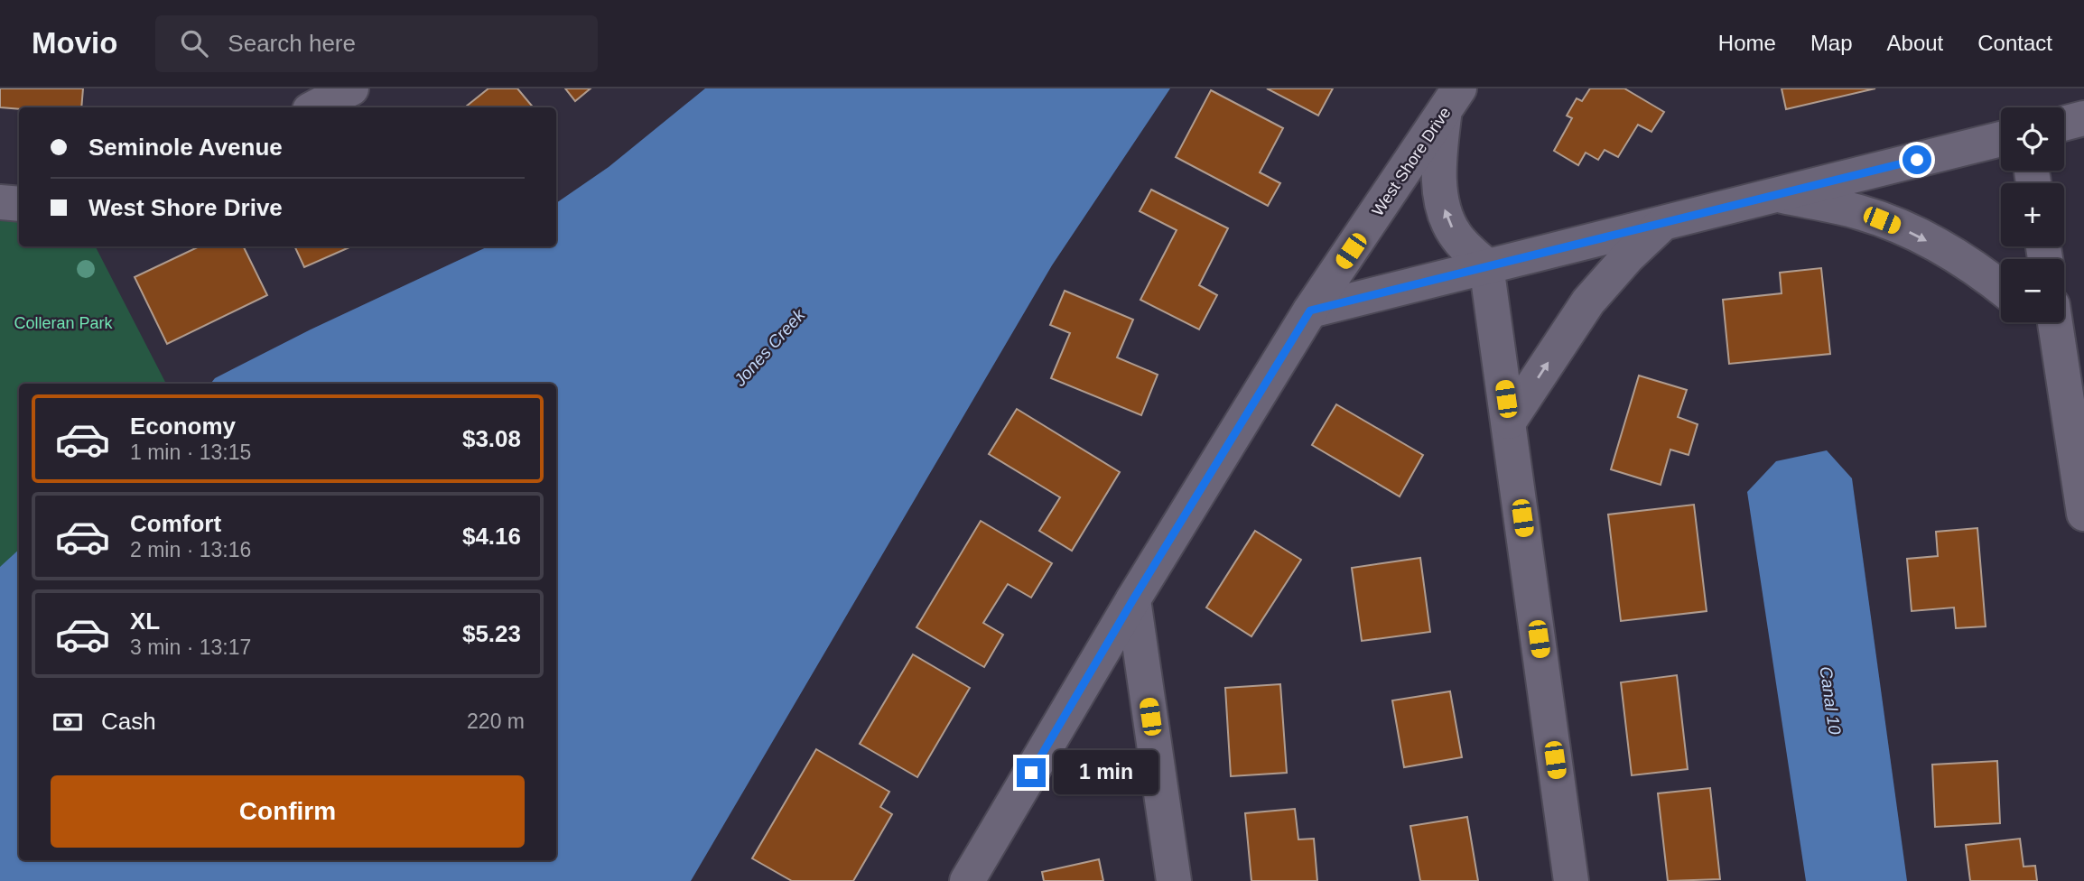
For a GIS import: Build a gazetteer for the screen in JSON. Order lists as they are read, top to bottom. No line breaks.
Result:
{"streets":{"street":["West Shore Drive"]},"water":["Jones Creek","Canal 10"],"parks":["Colleran Park"],"page":{"header":"Movio","search":"Search here","nav":["Home","Map","About","Contact"],"map_buttons":["+","−"],"banner":["Seminole Avenue","West Shore Drive"],"list":[{"name":"Economy","note":"1 min · 13:15","value":"$3.08"},{"name":"Comfort","note":"2 min · 13:16","value":"$4.16"},{"name":"XL","note":"3 min · 13:17","value":"$5.23"}],"pay":["Cash","220 m"],"bubble":"1 min","buttons":"Confirm"}}
